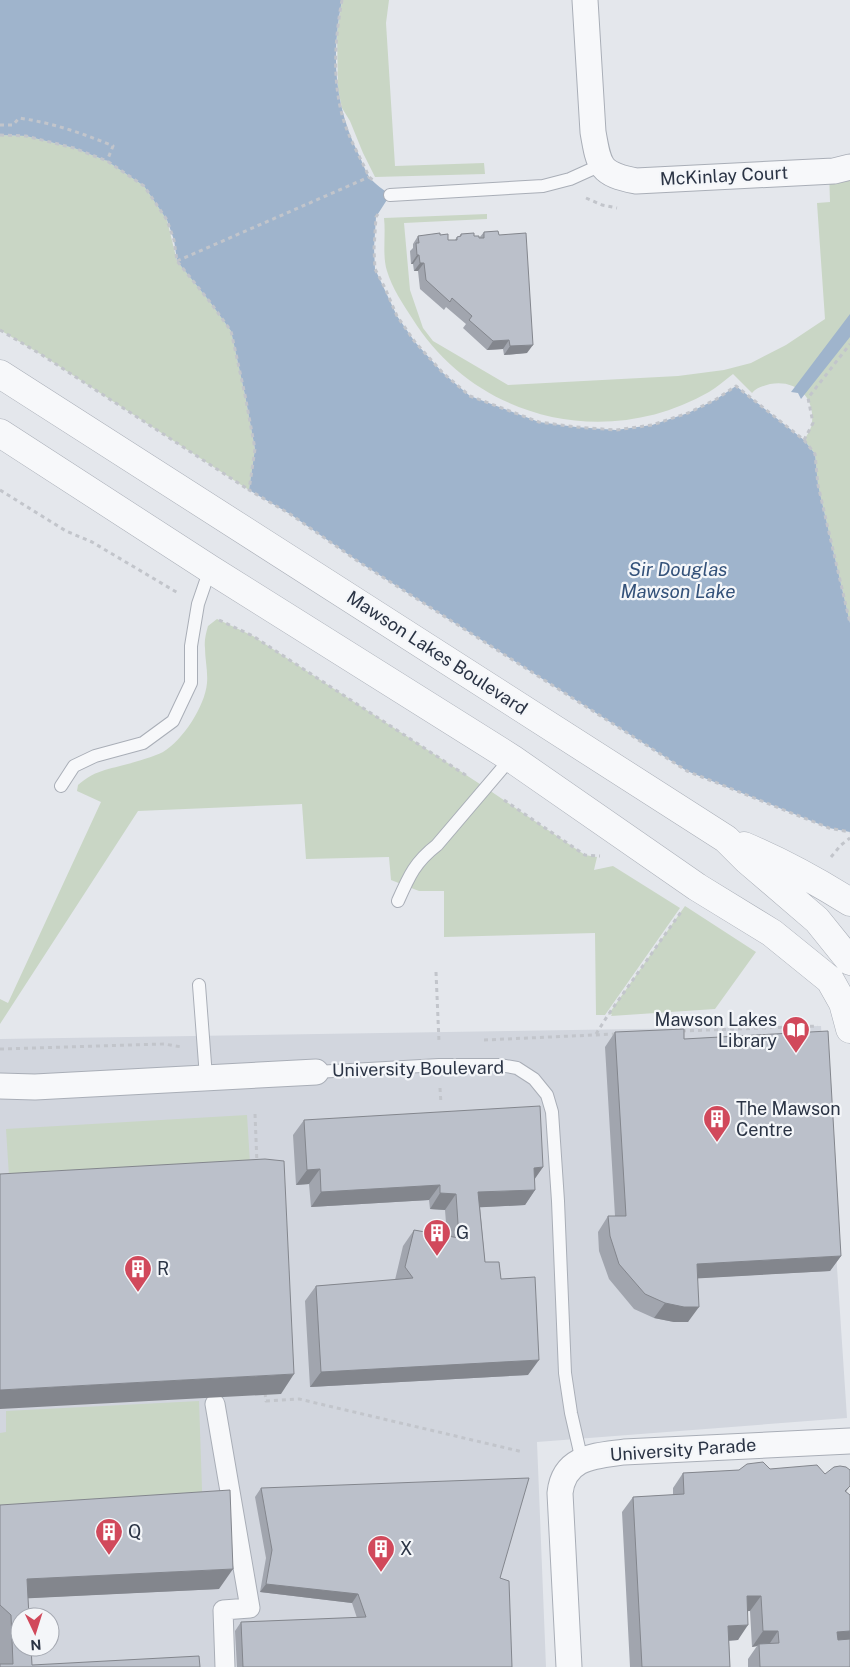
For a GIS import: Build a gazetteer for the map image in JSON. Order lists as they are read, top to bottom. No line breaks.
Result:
{"streets":{"street":["McKinlay Court","Mawson Lakes Boulevard","University Boulevard","University Parade"]},"crossings":[["University Boulevard","University Parade"]],"water":["Sir Douglas Mawson Lake"],"places":{"library":["Mawson Lakes Library"],"building":["The Mawson Centre","G","R","Q","X"]},"north":"bottom"}
